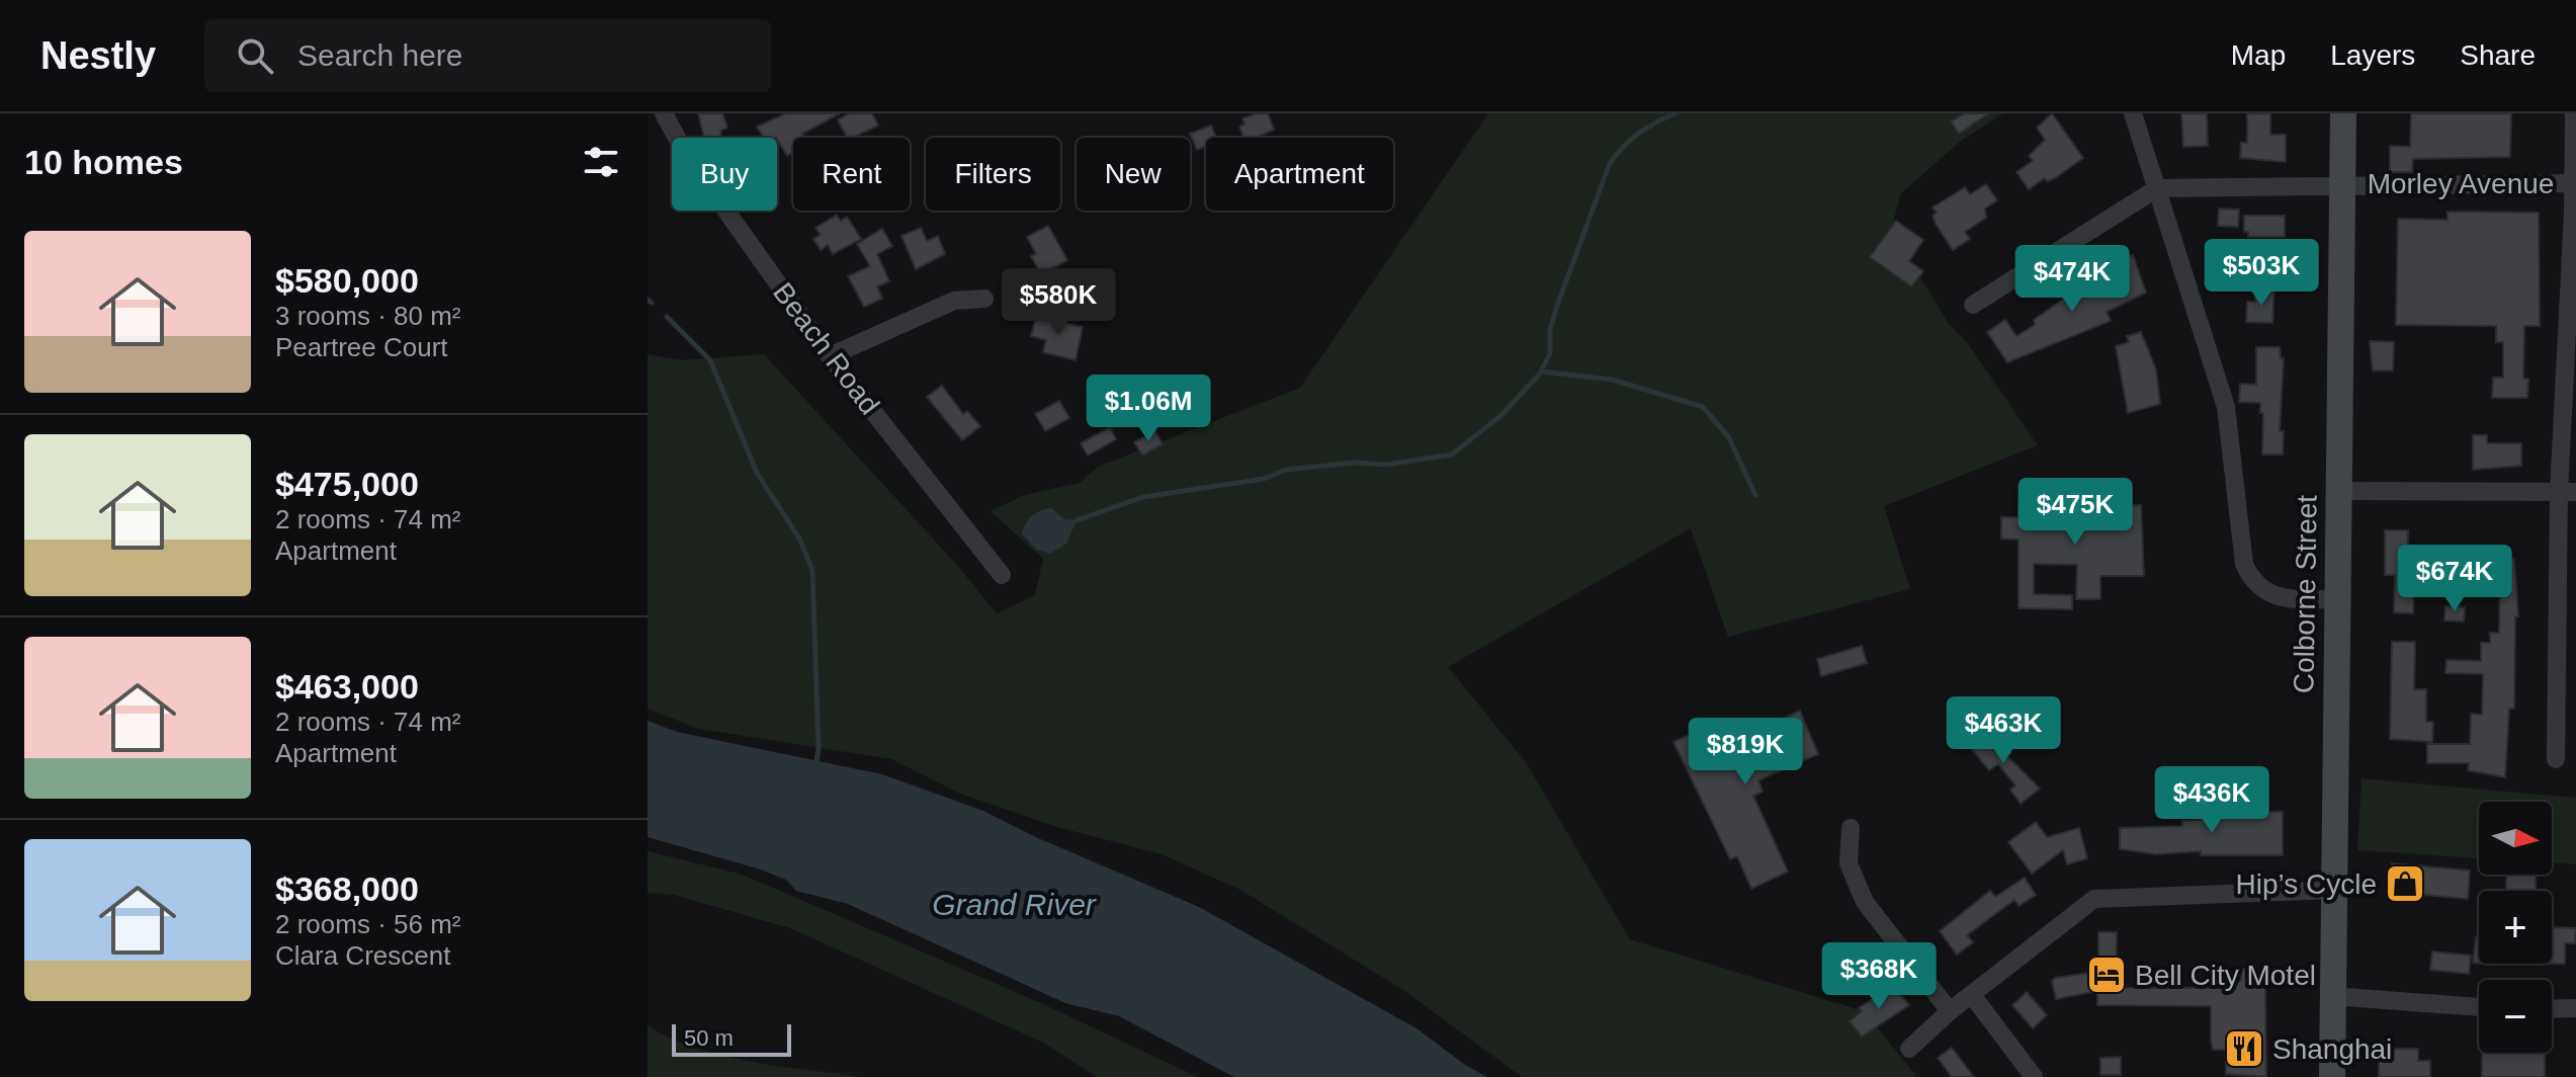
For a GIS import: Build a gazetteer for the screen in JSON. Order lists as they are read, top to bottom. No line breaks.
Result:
{"streets":{"main road":["Colborne Street"],"street":["Morley Avenue","Beach Road"]},"crossings":[["Morley Avenue","Colborne Street"]],"water":["Grand River"],"places":{"shop":["Hip’s Cycle"],"hotel":["Bell City Motel"],"restaurant":["Shanghai"]},"scale_bar":"50 m","north":"right","page":{"header":"Nestly","search":"Search here","nav":["Map","Layers","Share"],"heading":"10 homes","chip":["Buy","Rent","Filters","New","Apartment"],"list":[{"name":"$580,000","note":"3 rooms · 80 m² · Peartree Court"},{"name":"$475,000","note":"2 rooms · 74 m² · Apartment"},{"name":"$463,000","note":"2 rooms · 74 m² · Apartment"},{"name":"$368,000","note":"2 rooms · 56 m² · Clara Crescent"}],"price":["$503K","$474K","$580K","$1.06M","$475K","$674K","$463K","$819K","$436K","$368K"],"map_buttons":["+","−"],"scale":"50 m"}}
